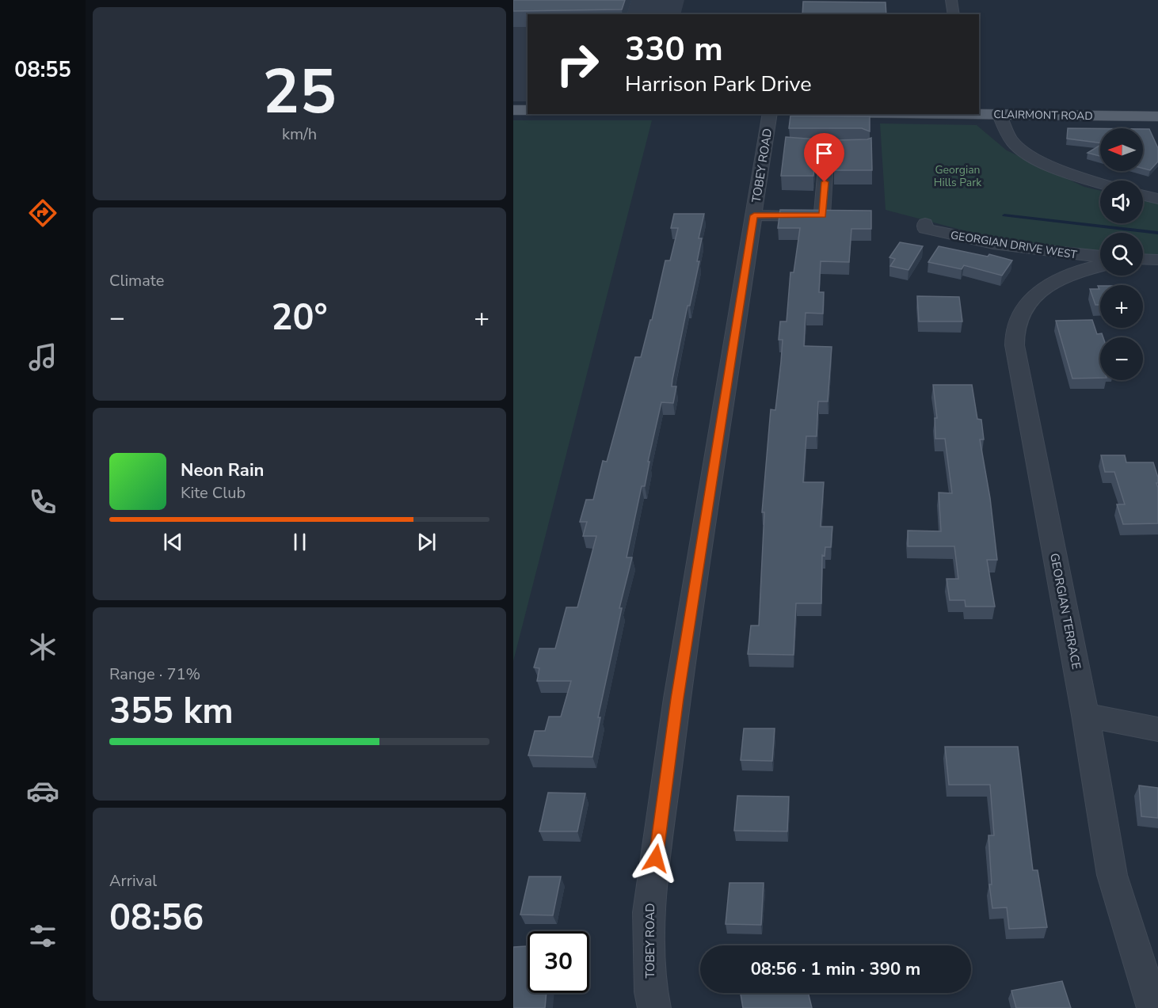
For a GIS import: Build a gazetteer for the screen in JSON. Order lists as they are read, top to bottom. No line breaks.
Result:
{"streets":{"main road":["CLAIRMONT ROAD"],"street":["TOBEY ROAD","GEORGIAN DRIVE WEST","GEORGIAN TERRACE"]},"parks":["Georgian Hills Park"],"north":"left","page":{"tabs":"08:55","tile":[["25","km/h"],"Climate",["Range · 71%","355 km"],["Arrival","08:56"]],"turn":["330 m","Harrison Park Drive"],"map_buttons":["+","−"],"heat":["−","20°","+"],"song":["Neon Rain","Kite Club"],"limit":"30","trip":"08:56 · 1 min · 390 m"}}
